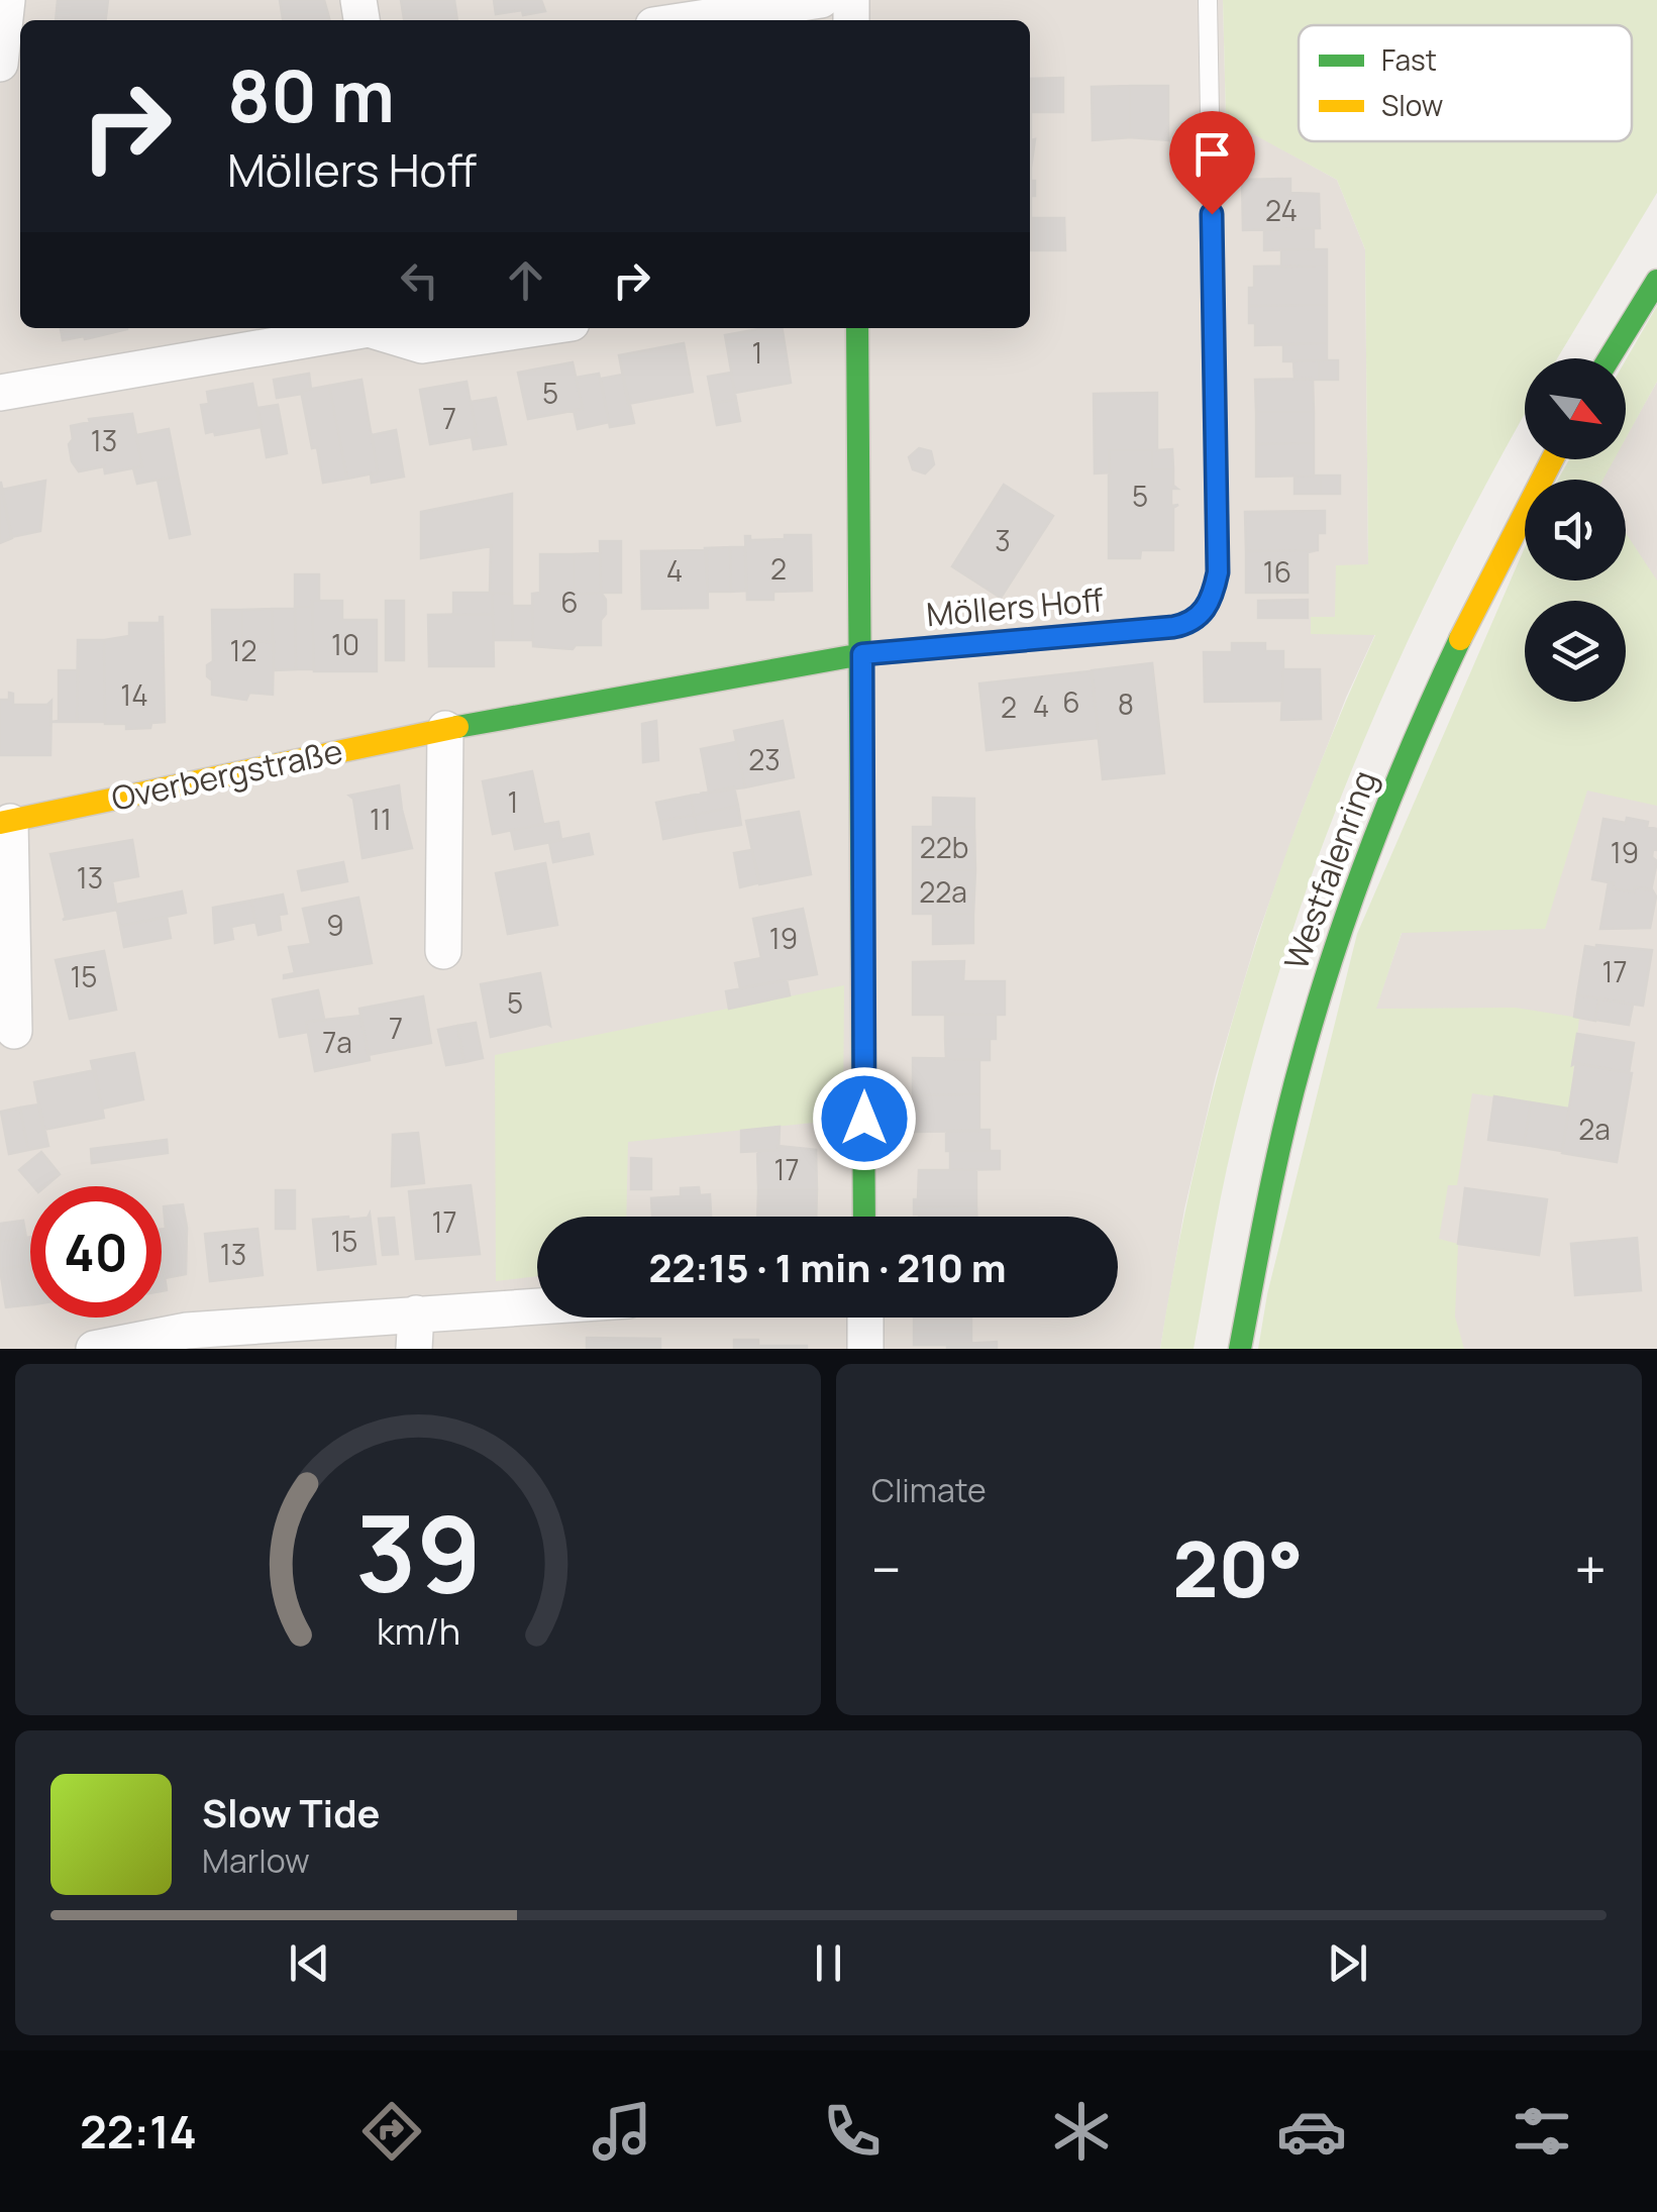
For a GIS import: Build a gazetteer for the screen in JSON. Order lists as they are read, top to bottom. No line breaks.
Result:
{"streets":{"street":["Möllers Hoff","Overbergstraße","Westfalenring"]},"crossings":[["Möllers Hoff","Overbergstraße"]],"house_numbers":["24","1","5","7","13","5","3","2","4","16","6","10","12","14","6","8","4","2","23","1","11","22b","19","13","22a","9","19","17","15","5","7","7a","2a","17","17","15","13"],"legend":["Fast","Slow"],"north":"bottom right","page":{"turn":["80 m","Möllers Hoff"],"limit":"40","trip":"22:15 · 1 min · 210 m","tile":"Climate","heat":["−","20°","+"],"song":["Slow Tide","Marlow"],"tabs":"22:14","gauge":["39","km/h"]}}
